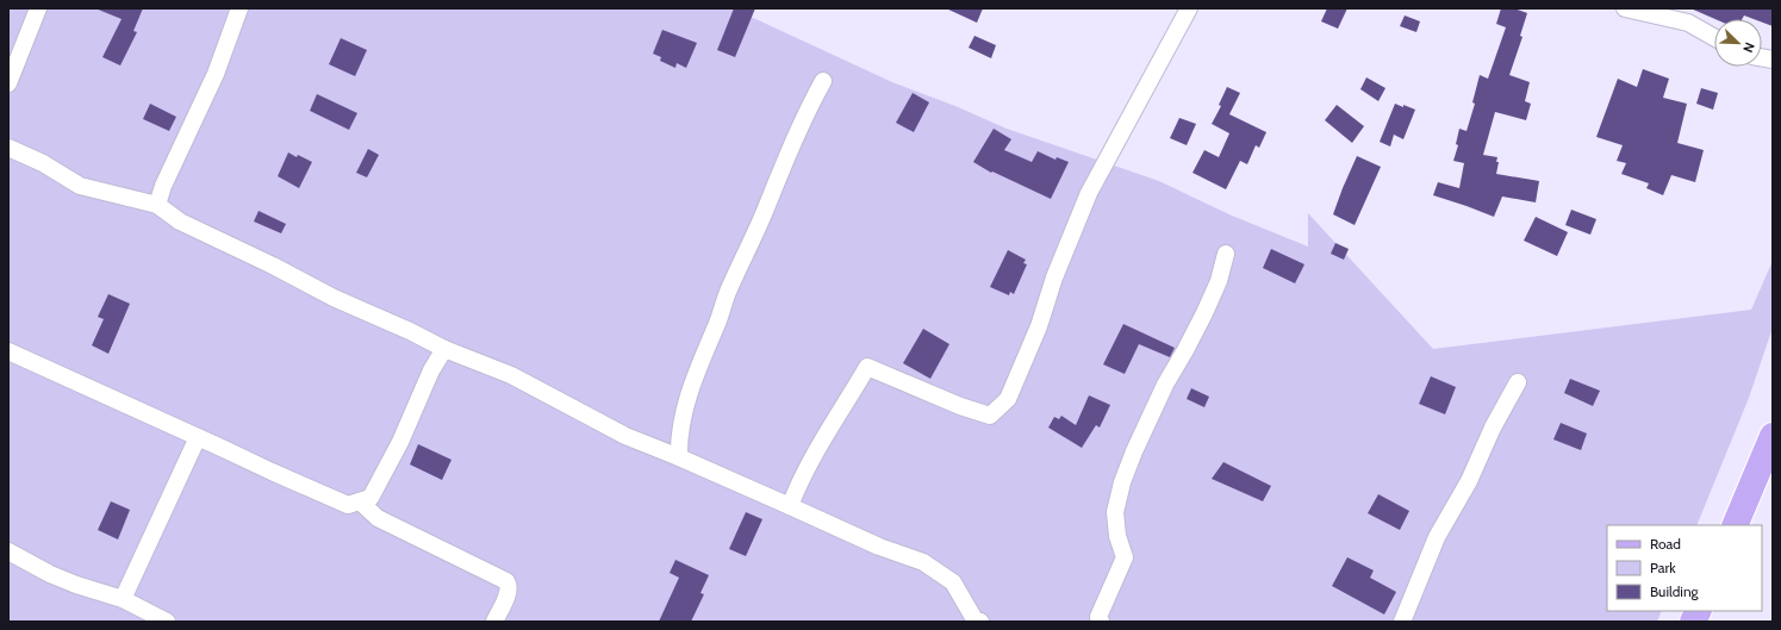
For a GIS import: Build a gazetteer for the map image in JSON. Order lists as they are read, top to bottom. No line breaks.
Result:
{"legend":["Road","Park","Building"],"north":"bottom right"}
